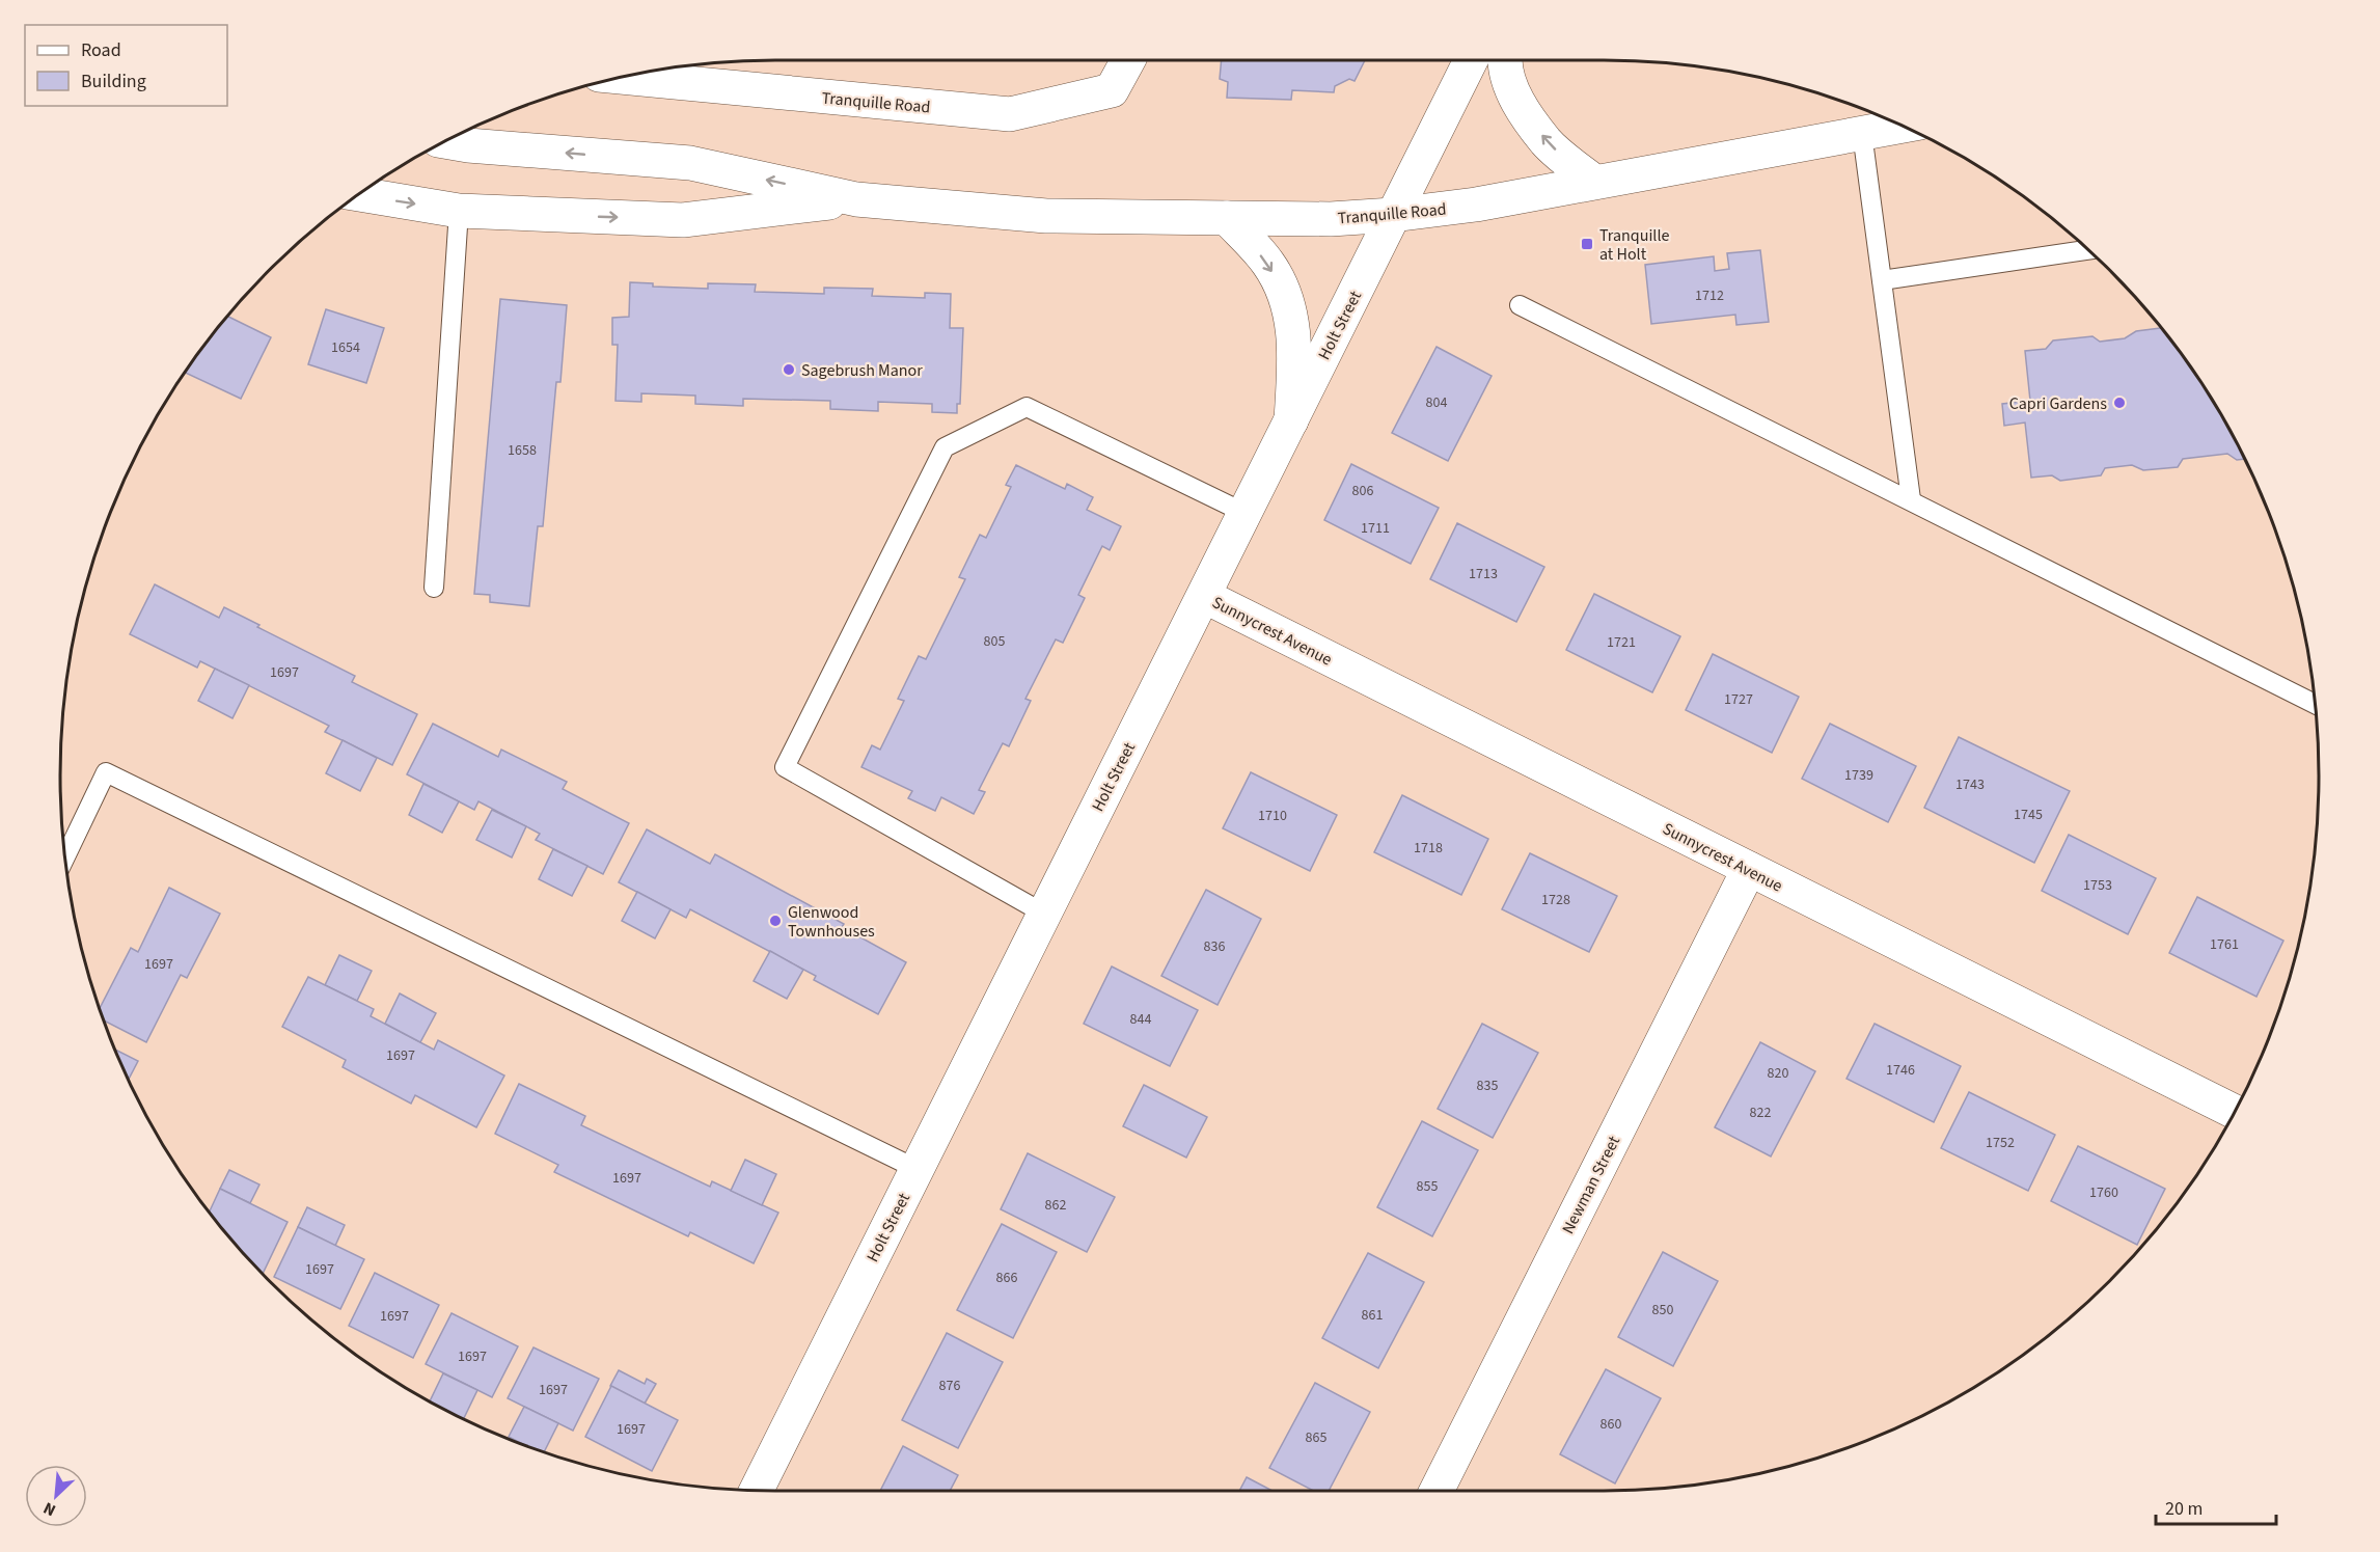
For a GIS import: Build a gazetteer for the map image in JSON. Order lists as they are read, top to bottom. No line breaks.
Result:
{"streets":{"street":["Tranquille Road","Holt Street","Sunnycrest Avenue","Newman Street"]},"crossings":[["Tranquille Road","Holt Street"],["Holt Street","Sunnycrest Avenue"],["Sunnycrest Avenue","Newman Street"]],"places":{"transit":["Tranquille at Holt"],"other":["Sagebrush Manor","Capri Gardens","Glenwood Townhouses"]},"house_numbers":["1712","1654","804","1658","806","1711","1713","805","1721","1697","1727","1739","1743","1745","1710","1718","1753","1728","1761","836","1697","844","1697","1746","820","835","822","1752","1697","855","1760","862","1697","866","850","861","1697","1697","876","1697","860","1697","865"],"legend":["Road","Building"],"scale_bar":"20 m","north":"bottom left"}
